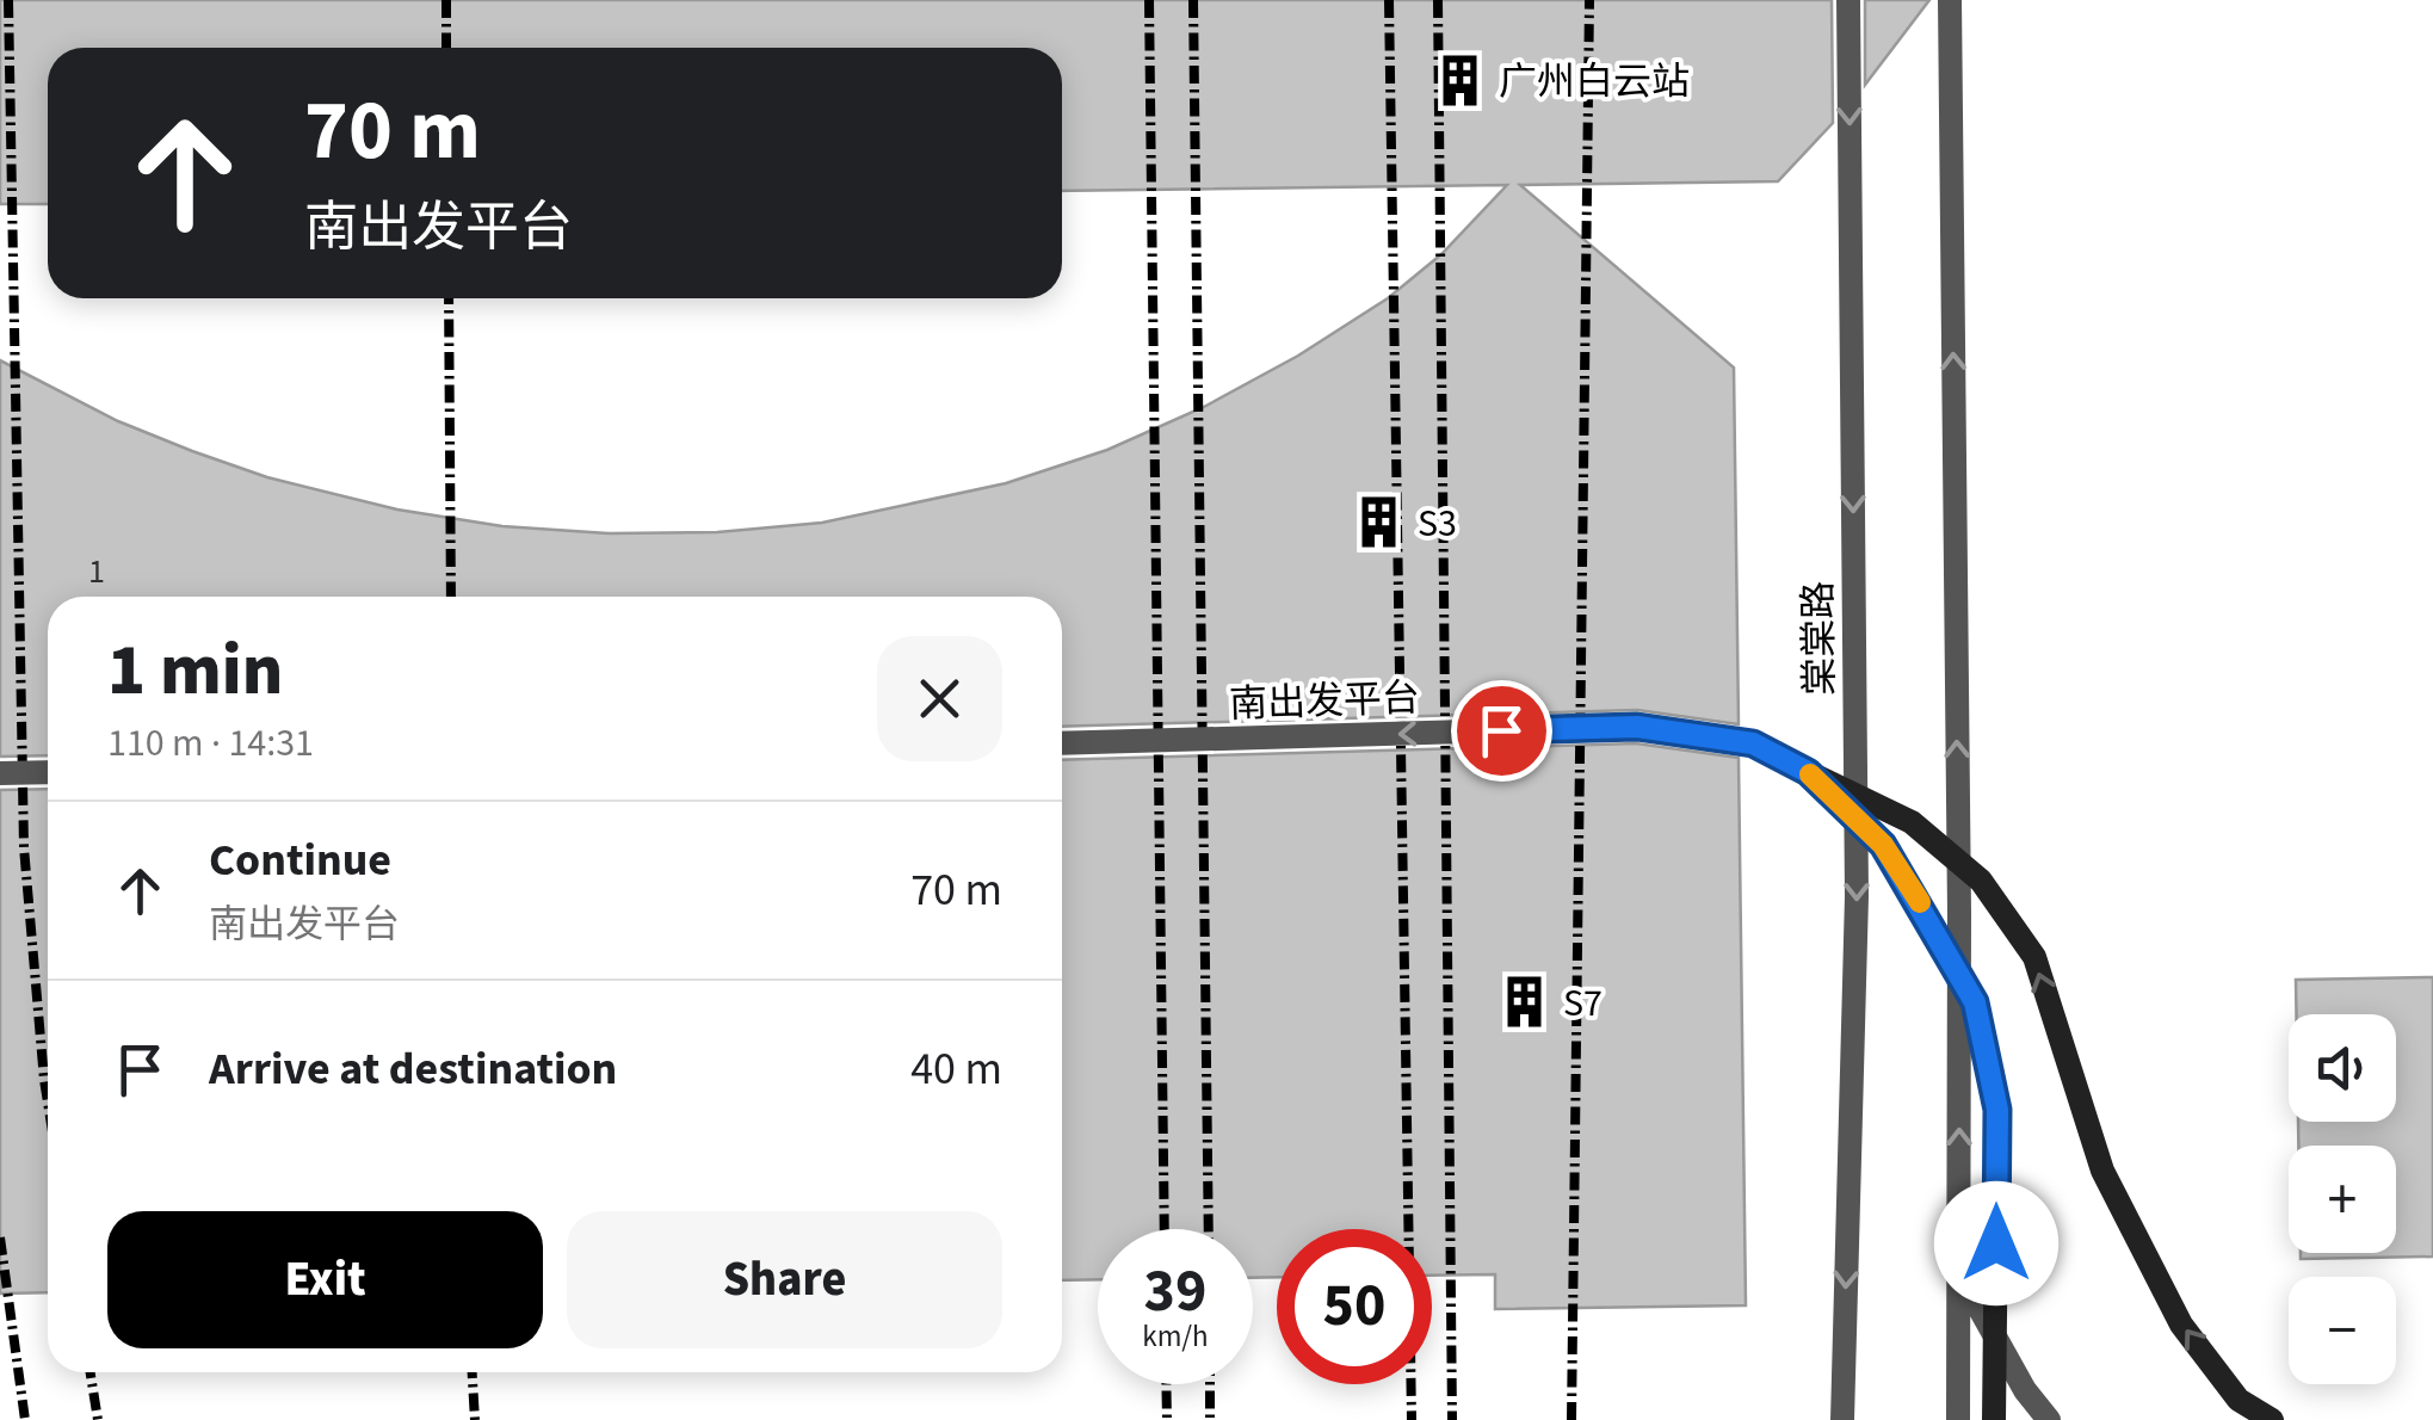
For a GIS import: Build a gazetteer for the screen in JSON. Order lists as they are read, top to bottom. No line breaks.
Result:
{"streets":{"street":["棠棠路","南出发平台"]},"one_way":["南出发平台"],"places":{"building":["广州白云站","S3","S7"]},"house_numbers":["1"],"page":{"turn":["70 m","南出发平台"],"heading":["1 min","110 m · 14:31"],"list":[{"name":"Continue","note":"南出发平台","value":"70 m"},{"name":"Arrive at destination","value":"40 m"}],"map_buttons":["+","−"],"buttons":["Exit","Share"],"speed":"39 km/h","limit":"50"}}
